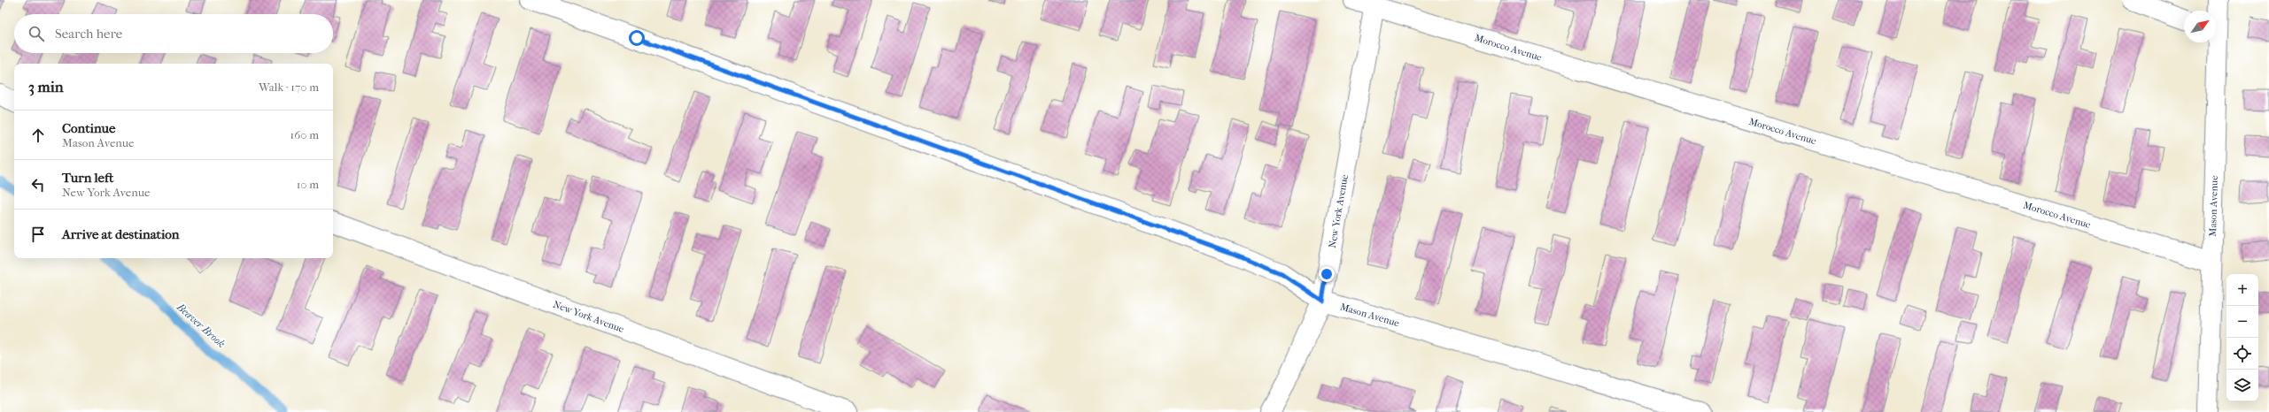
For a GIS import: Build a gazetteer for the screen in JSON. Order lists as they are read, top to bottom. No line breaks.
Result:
{"streets":{"street":["Morocco Avenue","Mason Avenue","New York Avenue"]},"crossings":[["Morocco Avenue","Mason Avenue"],["Morocco Avenue","New York Avenue"],["Mason Avenue","New York Avenue"]],"water":["Beaver Brook"],"north":"top right","page":{"search":"Search here","heading":["3 min","Walk · 170 m"],"list":[["Continue","Mason Avenue","160 m"],["Turn left","New York Avenue","10 m"],"Arrive at destination"],"map_buttons":["+","−"]}}
